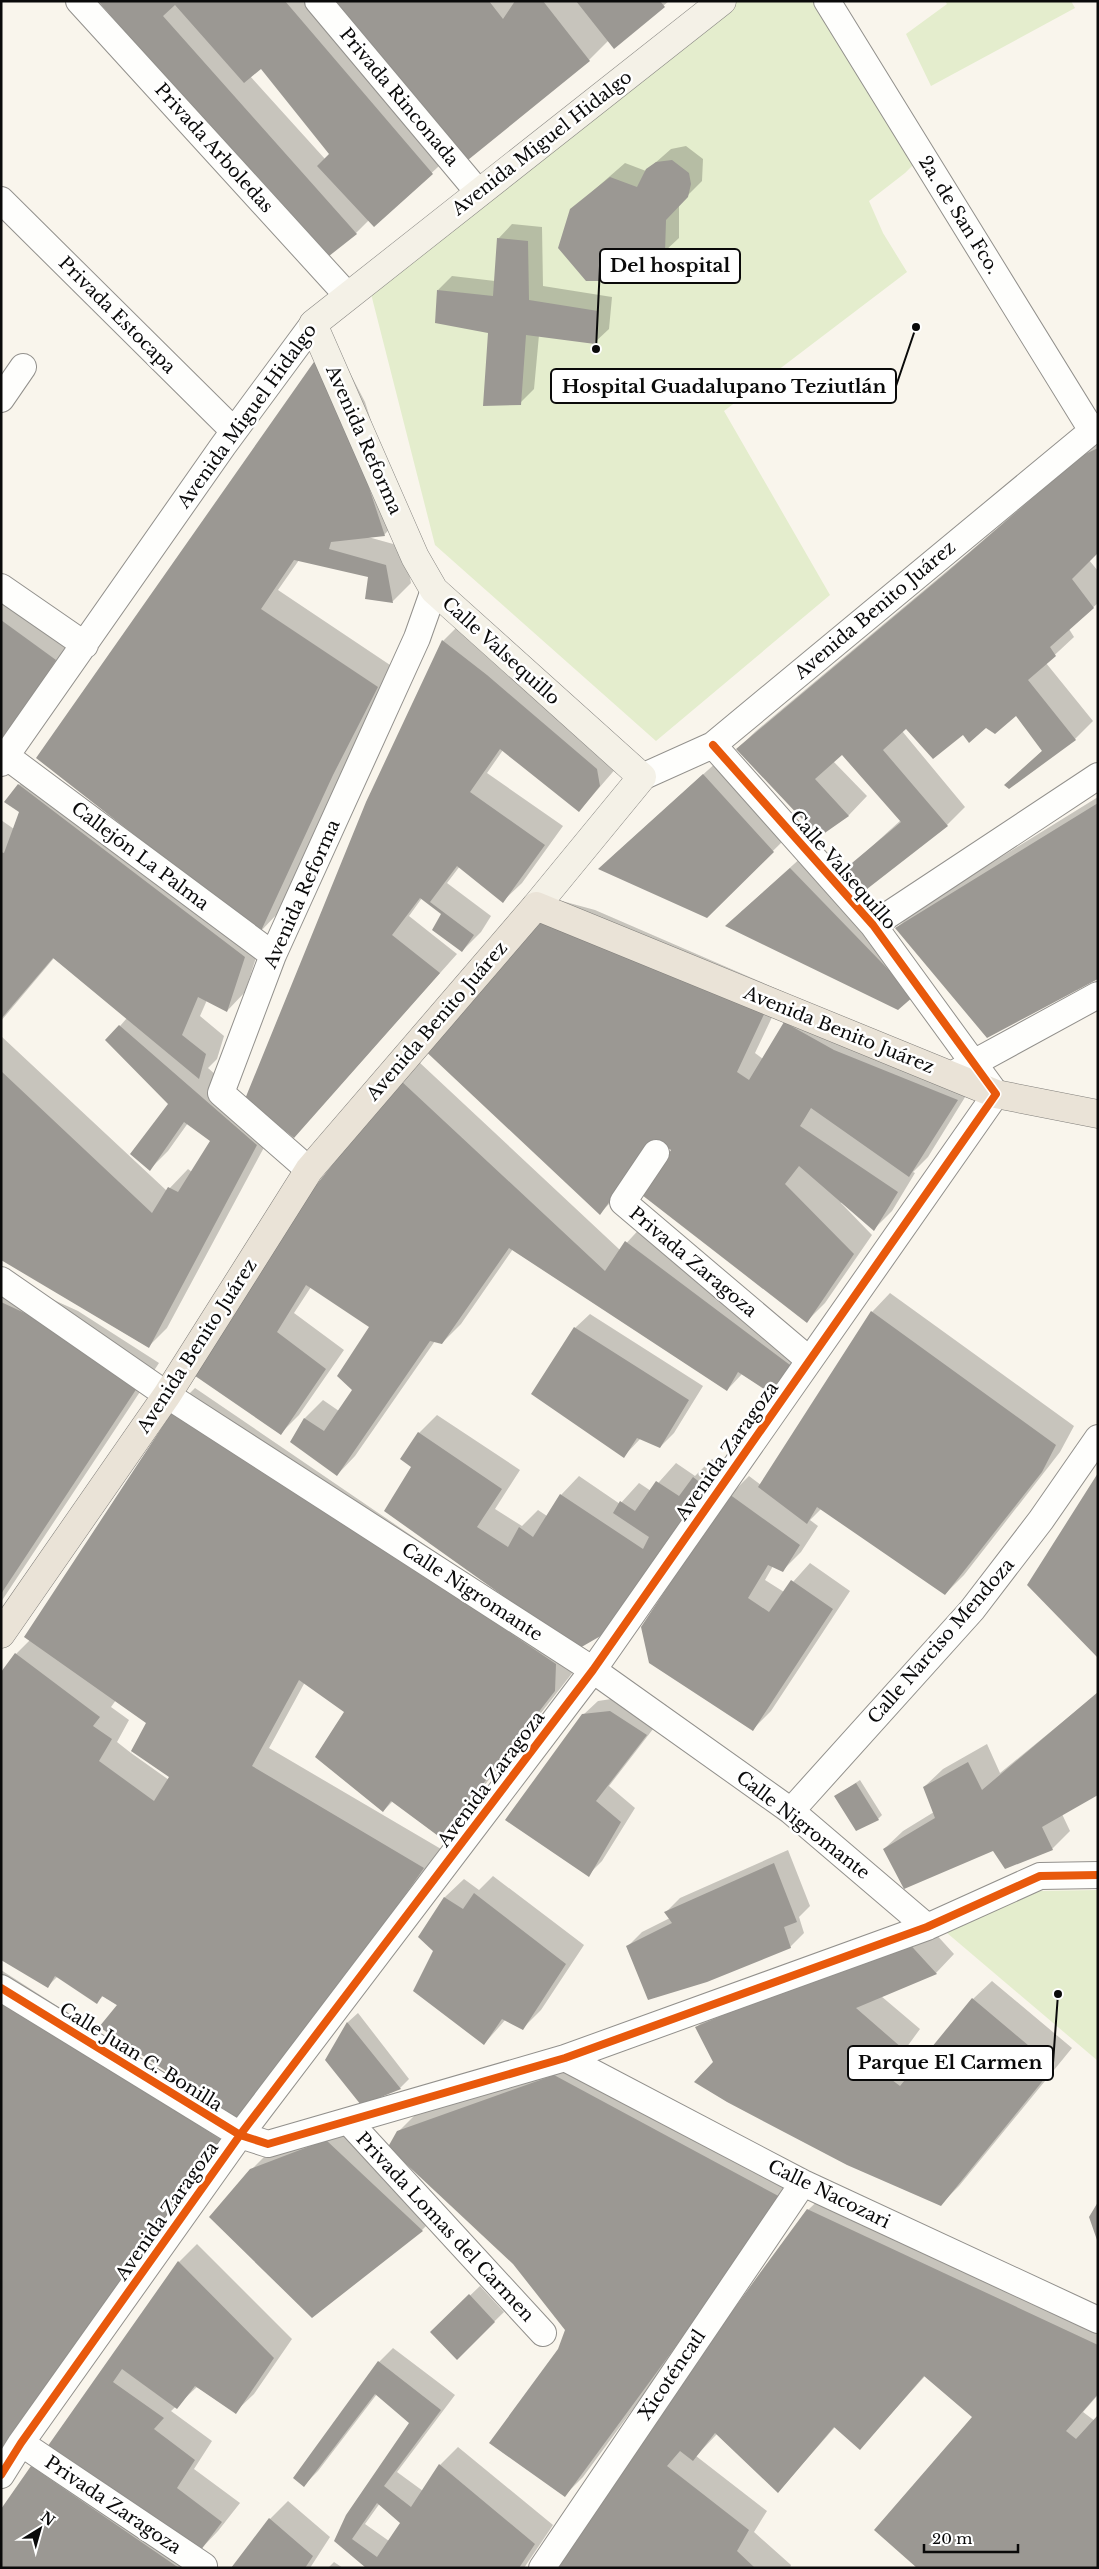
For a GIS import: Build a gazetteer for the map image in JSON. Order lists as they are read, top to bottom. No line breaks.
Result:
{"streets":{"main road":["Avenida Miguel Hidalgo","Avenida Reforma","Avenida Benito Juárez","Calle Valsequillo"],"street":["Privada Rinconada","Privada Arboledas","2a. de San Fco.","Privada Estocapa","Callejón La Palma","Privada Zaragoza","Avenida Zaragoza","Calle Nigromante","Calle Narciso Mendoza","Calle Juan C. Bonilla","Calle Nacozari","Privada Lomas del Carmen","Xicoténcatl"]},"crossings":[["Privada Rinconada","Avenida Miguel Hidalgo"],["Avenida Miguel Hidalgo","Privada Arboledas"],["Avenida Miguel Hidalgo","Privada Estocapa"],["Avenida Miguel Hidalgo","Avenida Reforma"],["Avenida Miguel Hidalgo","Callejón La Palma"],["2a. de San Fco.","Avenida Benito Juárez"],["Avenida Reforma","Avenida Benito Juárez"],["Avenida Reforma","Calle Valsequillo"],["Avenida Reforma","Callejón La Palma"],["Avenida Benito Juárez","Calle Valsequillo"],["Avenida Benito Juárez","Avenida Zaragoza"],["Avenida Benito Juárez","Calle Nigromante"],["Privada Zaragoza","Avenida Zaragoza"],["Avenida Zaragoza","Calle Nigromante"],["Avenida Zaragoza","Calle Juan C. Bonilla"],["Calle Nigromante","Calle Narciso Mendoza"],["Calle Juan C. Bonilla","Privada Lomas del Carmen"],["Calle Nacozari","Xicoténcatl"]],"places":["Hospital Guadalupano Teziutlán","Del hospital","Parque El Carmen"],"scale_bar":"20 m","north":"top right"}
